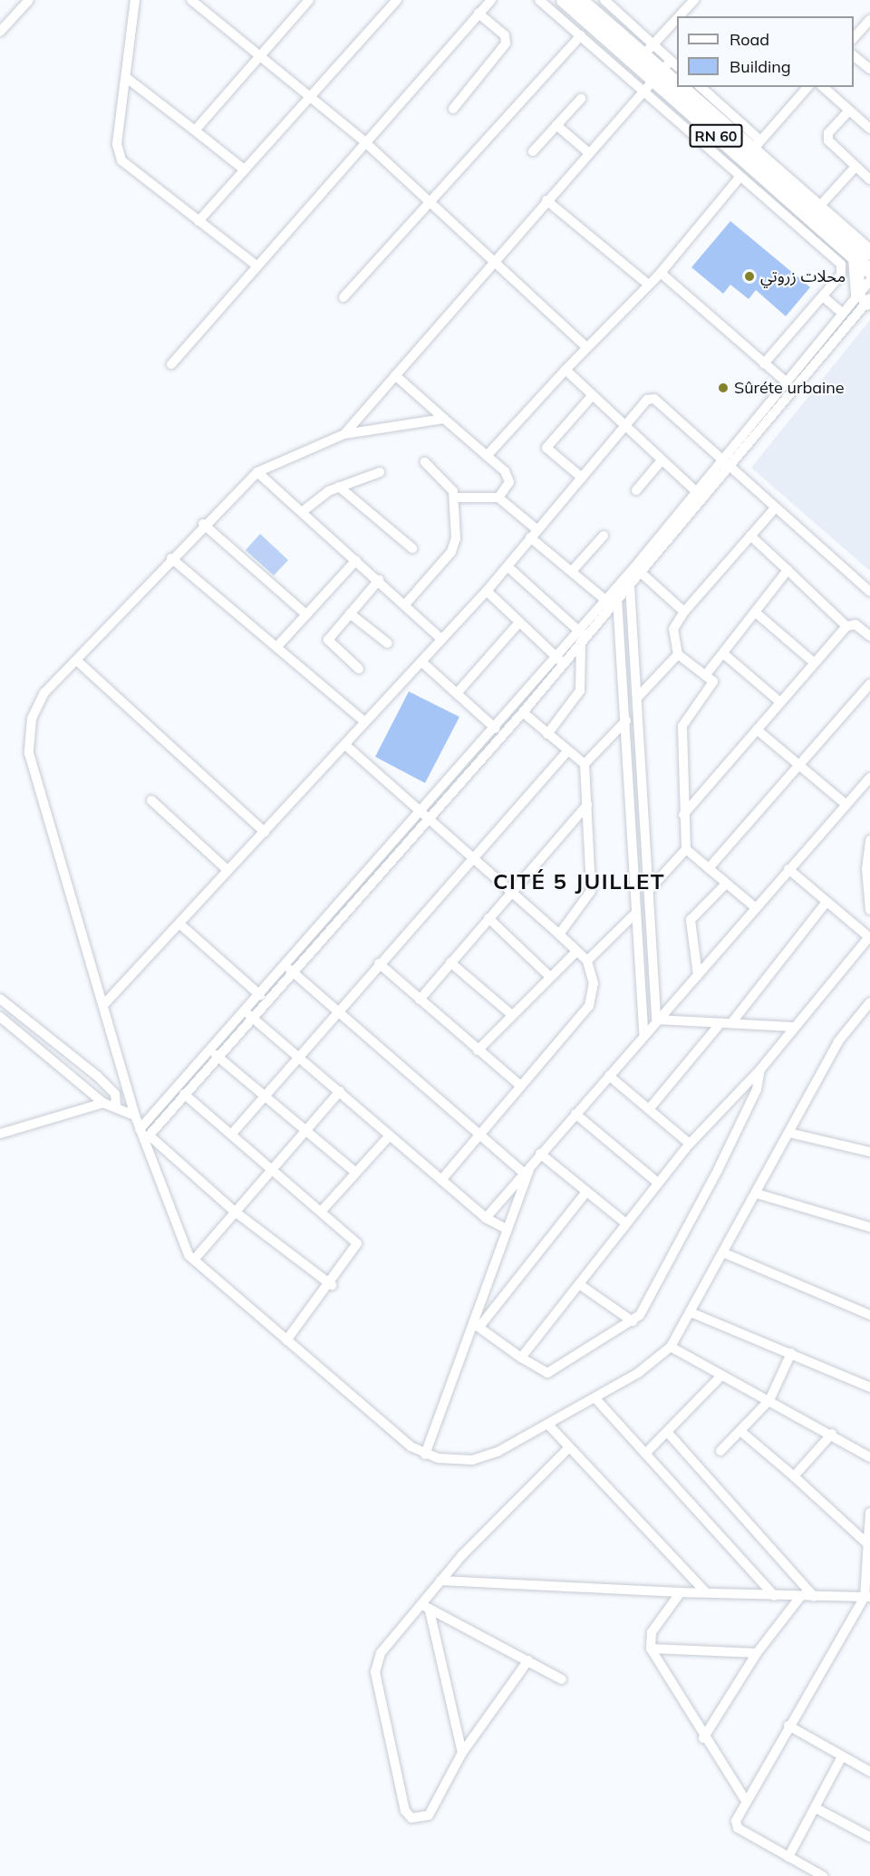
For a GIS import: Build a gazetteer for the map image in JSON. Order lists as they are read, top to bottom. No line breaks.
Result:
{"streets":{"main road":["RN 60"]},"districts":["CITÉ 5 JUILLET"],"places":["محلات زروتي","Sûréte urbaine"],"legend":["Road","Building"]}
